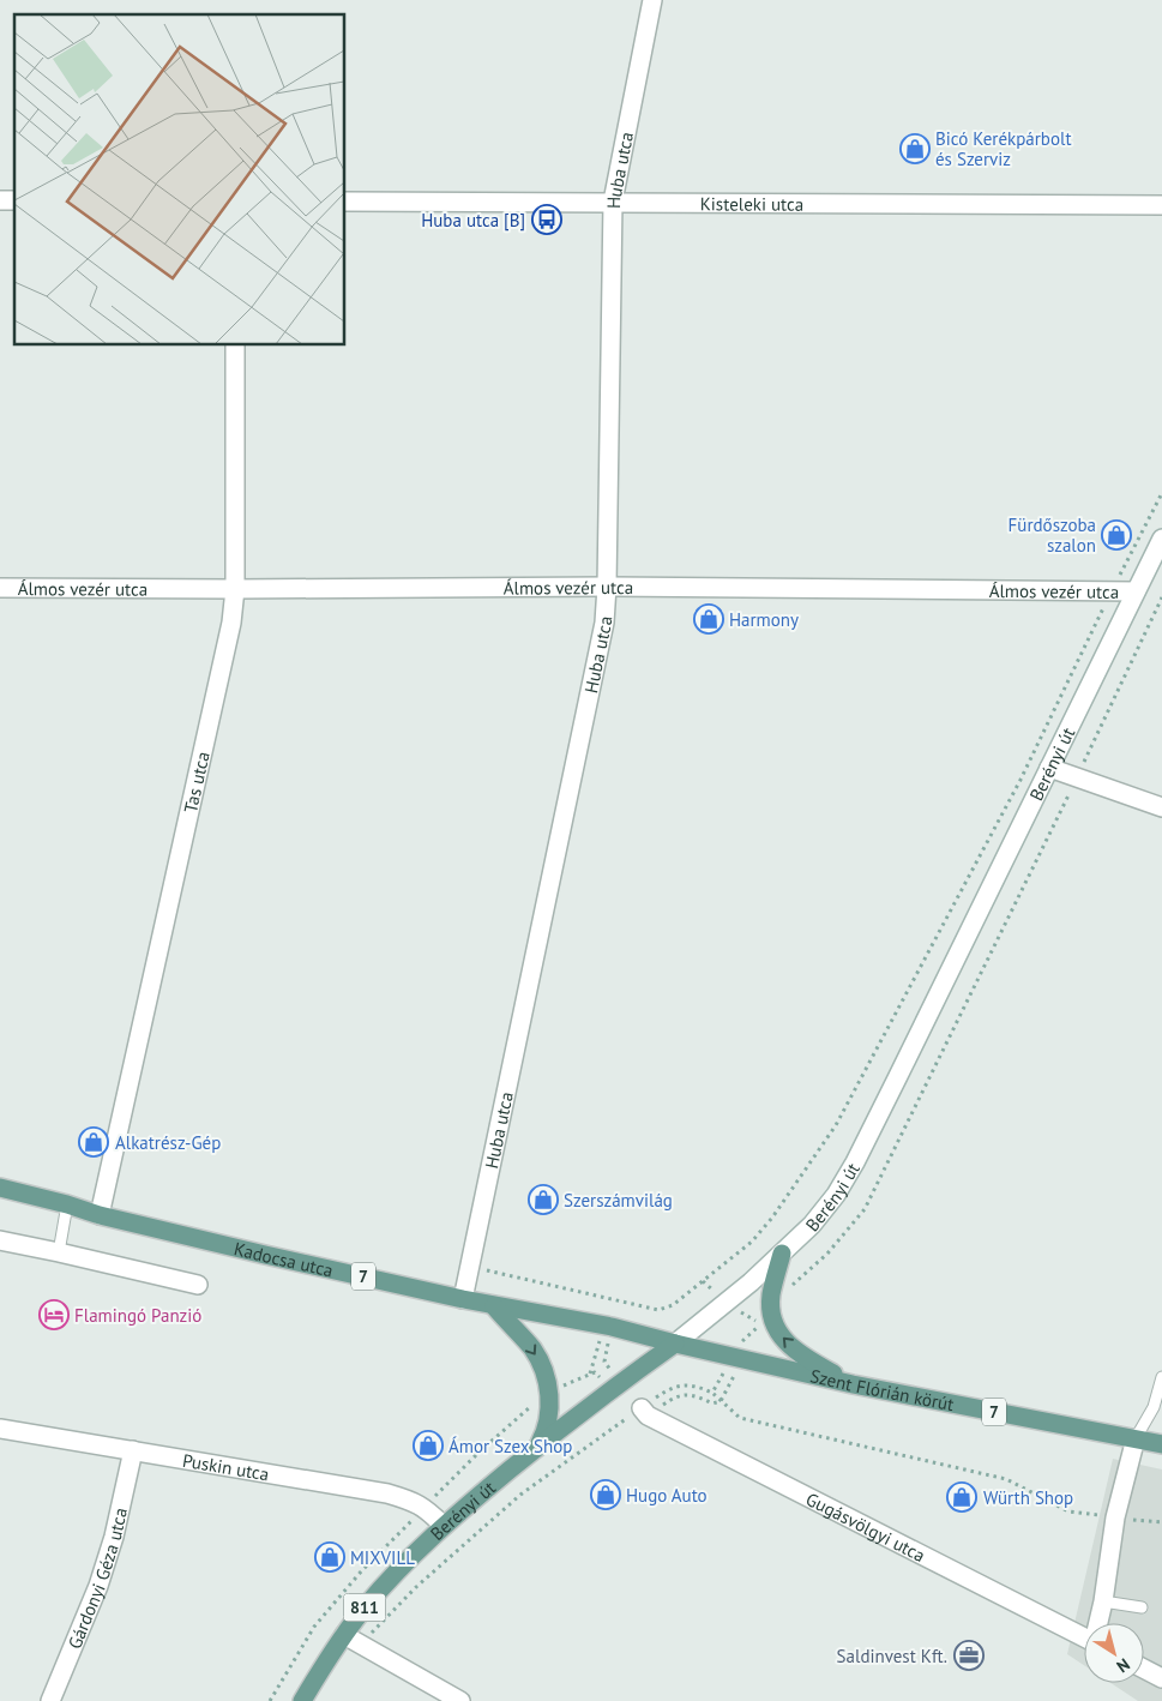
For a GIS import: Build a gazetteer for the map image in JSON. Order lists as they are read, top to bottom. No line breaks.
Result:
{"streets":{"main road":["Berényi út","Kadocsa utca","7","Szent Flórián körút","811"],"street":["Huba utca","Kisteleki utca","Álmos vezér utca","Tas utca","Puskin utca","Gugásvölgyi utca","Gárdonyi Géza utca"]},"crossings":[["Huba utca","Kisteleki utca"],["Huba utca","Álmos vezér utca"],["Huba utca","Kadocsa utca"],["Álmos vezér utca","Berényi út"],["Álmos vezér utca","Tas utca"],["Berényi út","Kadocsa utca"],["Berényi út","Szent Flórián körút"],["Berényi út","Puskin utca"],["Tas utca","Kadocsa utca"],["Kadocsa utca","Szent Flórián körút"],["Szent Flórián körút","Gugásvölgyi utca"],["Puskin utca","Gárdonyi Géza utca"]],"places":{"shop":["Bicó Kerékpárbolt és Szerviz","Fürdőszoba szalon","Harmony","Alkatrész-Gép","Szerszámvilág","Ámor Szex Shop","Hugo Auto","Würth Shop","MIXVILL"],"bus stop":["Huba utca [B]"],"hotel":["Flamingó Panzió"],"office":["Saldinvest Kft."]},"north":"bottom right"}
